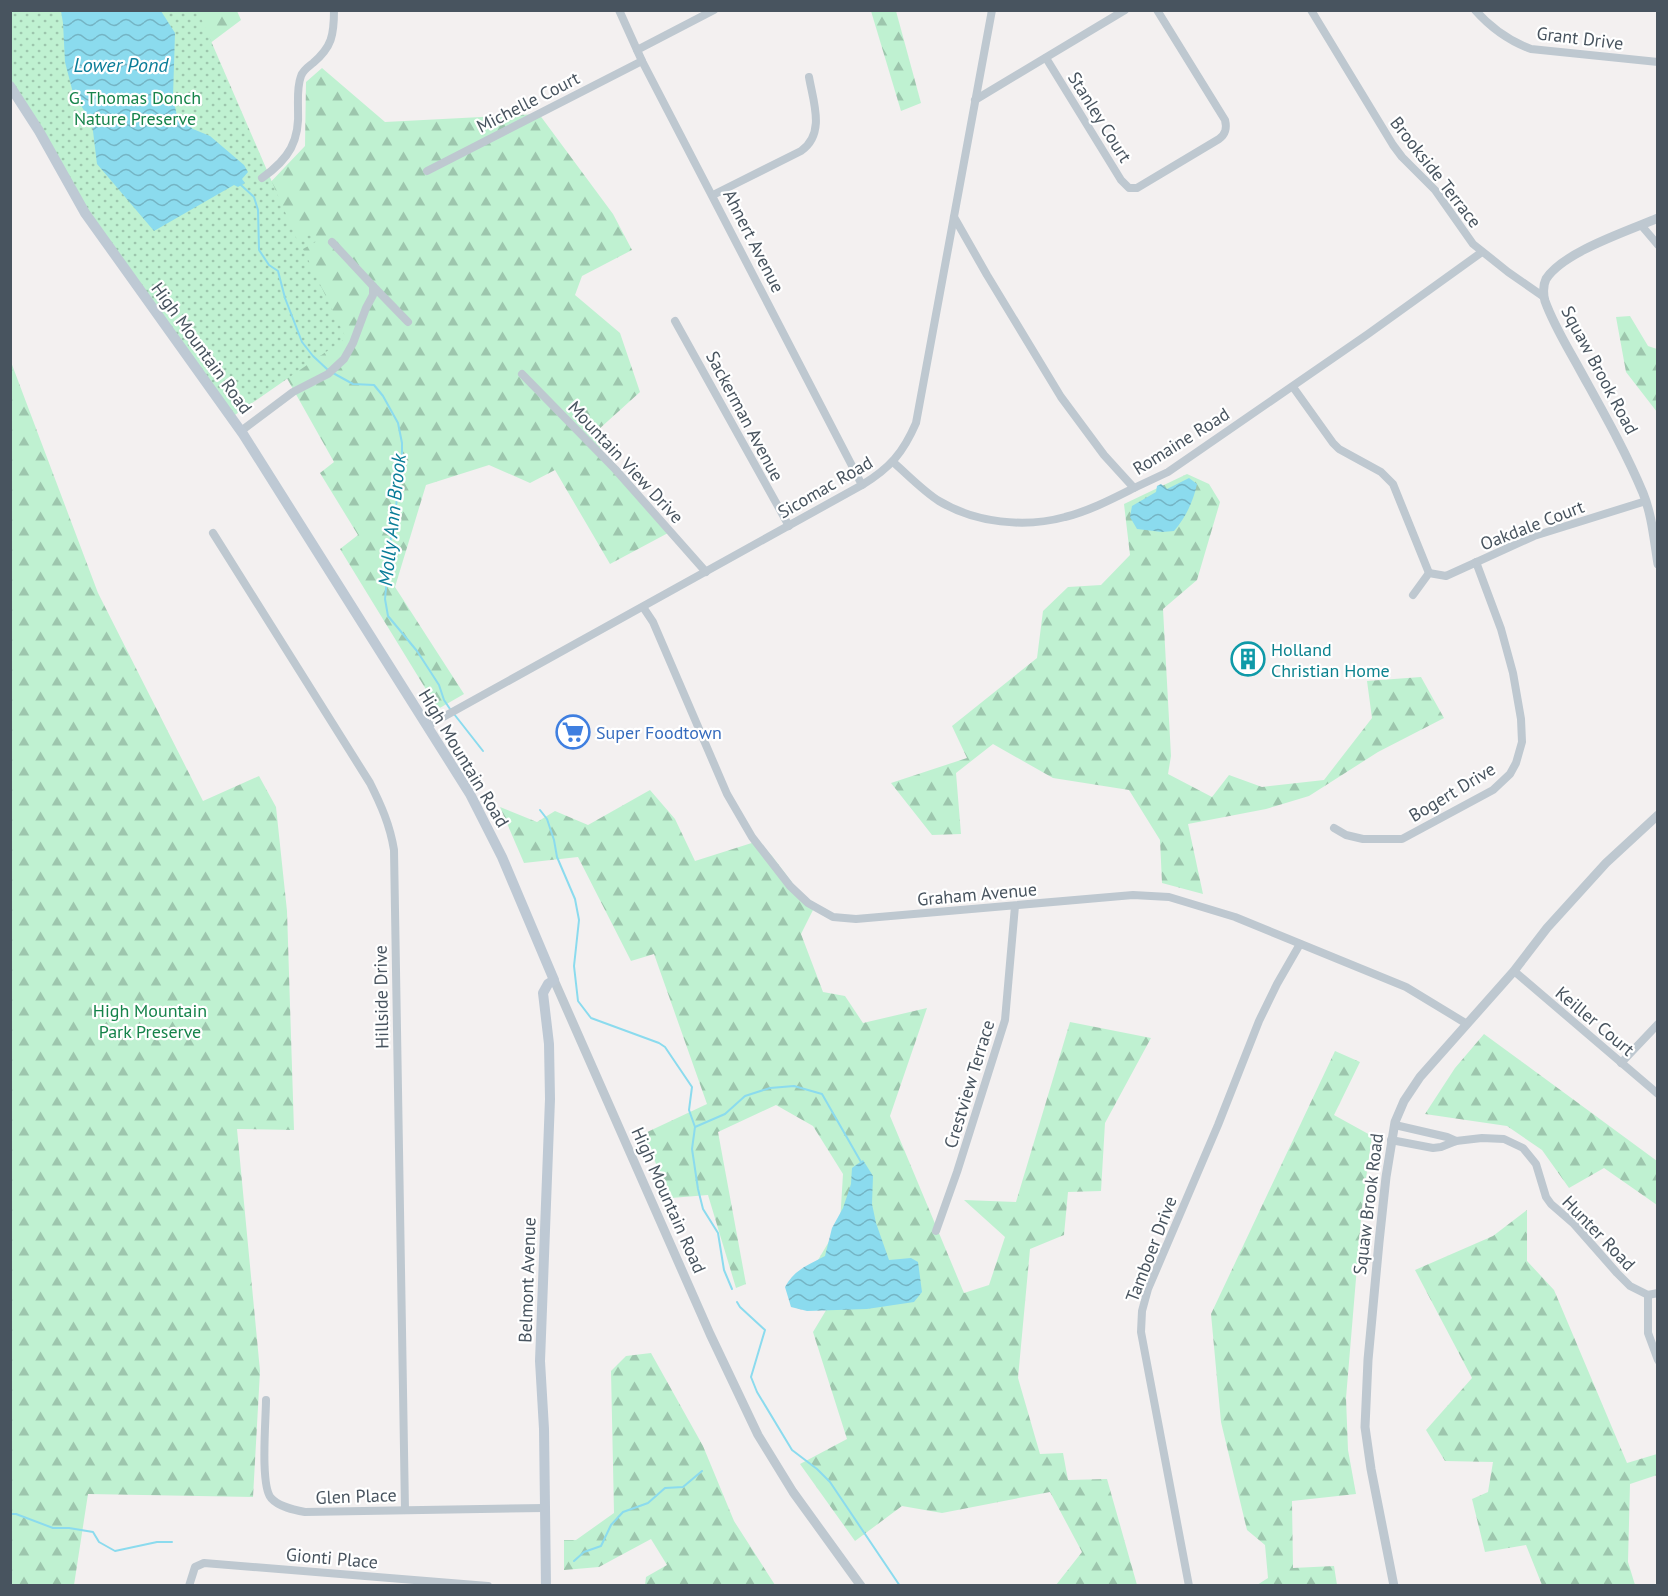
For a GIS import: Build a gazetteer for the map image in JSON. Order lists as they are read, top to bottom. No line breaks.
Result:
{"streets":{"main road":["High Mountain Road","Belmont Avenue"],"street":["Grant Drive","Michelle Court","Stanley Court","Brookside Terrace","Ahnert Avenue","Squaw Brook Road","Sackerman Avenue","Romaine Road","Mountain View Drive","Sicomac Road","Oakdale Court","Bogert Drive","Graham Avenue","Hillside Drive","Keiller Court","Crestview Terrace","Hunter Road","Tamboer Drive","Glen Place","Gionti Place"]},"crossings":[["Michelle Court","Ahnert Avenue"],["Stanley Court","Sicomac Road"],["Brookside Terrace","Squaw Brook Road"],["Brookside Terrace","Romaine Road"],["Ahnert Avenue","Sicomac Road"],["High Mountain Road","Sicomac Road"],["High Mountain Road","Belmont Avenue"],["Squaw Brook Road","Oakdale Court"],["Squaw Brook Road","Graham Avenue"],["Squaw Brook Road","Keiller Court"],["Squaw Brook Road","Hunter Road"],["Sackerman Avenue","Sicomac Road"],["Romaine Road","Sicomac Road"],["Mountain View Drive","Sicomac Road"],["Sicomac Road","Graham Avenue"],["Oakdale Court","Bogert Drive"],["Graham Avenue","Crestview Terrace"],["Graham Avenue","Tamboer Drive"],["Hillside Drive","Glen Place"],["Belmont Avenue","Glen Place"]],"water":["Lower Pond","Molly Ann Brook"],"parks":["G. Thomas Donch Nature Preserve","High Mountain Park Preserve"],"places":{"building":["Holland Christian Home"],"supermarket":["Super Foodtown"]}}
